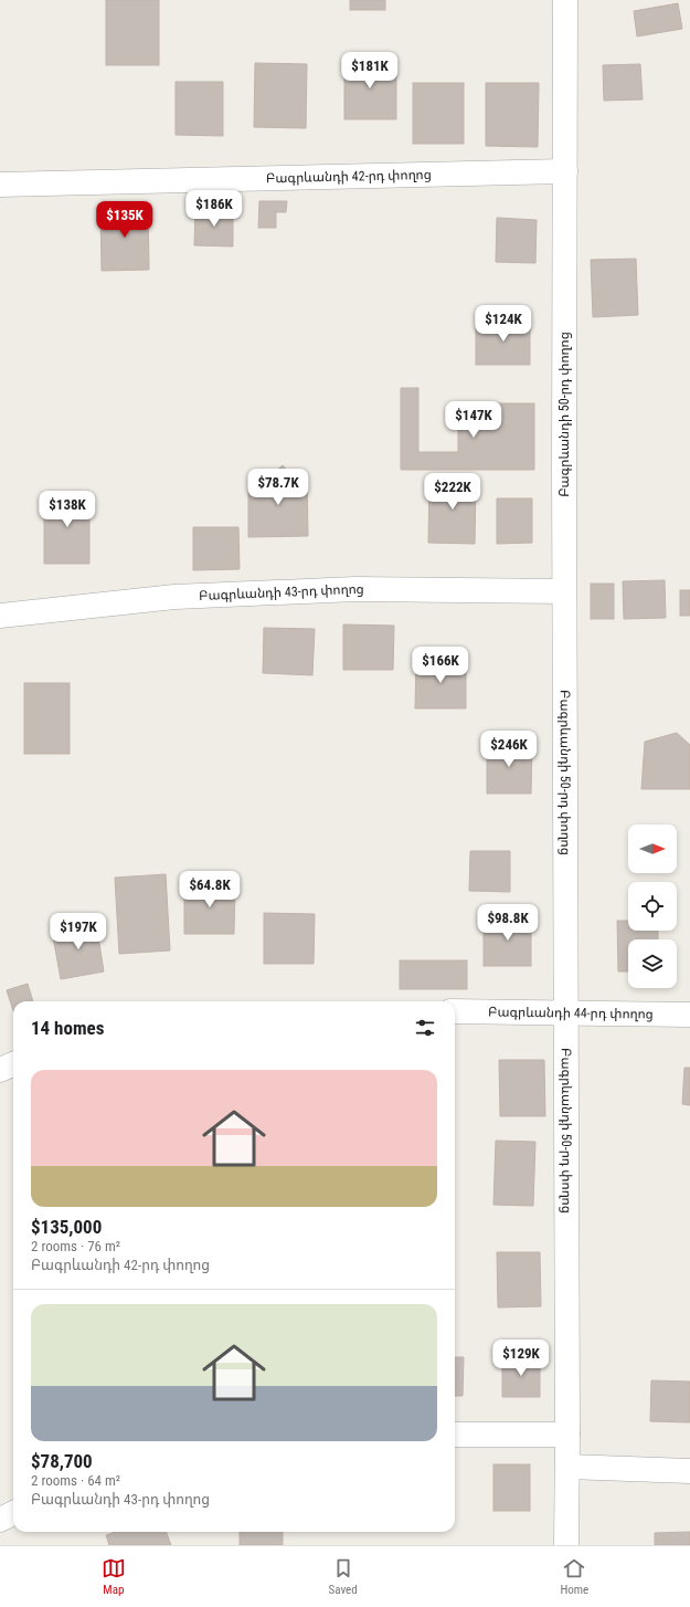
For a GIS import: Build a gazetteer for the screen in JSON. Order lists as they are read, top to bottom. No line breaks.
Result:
{"streets":{"street":["Բագրևանդի 42-րդ փողոց","Բագրևանդի 50-րդ փողոց","Բագրևանդի 43-րդ փողոց","Բագրևանդի 44-րդ փողոց"]},"crossings":[["Բագրևանդի 42-րդ փողոց","Բագրևանդի 50-րդ փողոց"],["Բագրևանդի 50-րդ փողոց","Բագրևանդի 43-րդ փողոց"],["Բագրևանդի 50-րդ փողոց","Բագրևանդի 44-րդ փողոց"]],"north":"right","page":{"price":["$181K","$186K","$135K","$124K","$147K","$78.7K","$222K","$138K","$166K","$246K","$64.8K","$98.8K","$197K","$129K"],"heading":"14 homes","list":[{"name":"$135,000","note":"2 rooms · 76 m² · Բագրևանդի 42-րդ փողոց"},{"name":"$78,700","note":"2 rooms · 64 m² · Բագրևանդի 43-րդ փողոց"}],"tabs":["Map","Saved","Home"]}}
